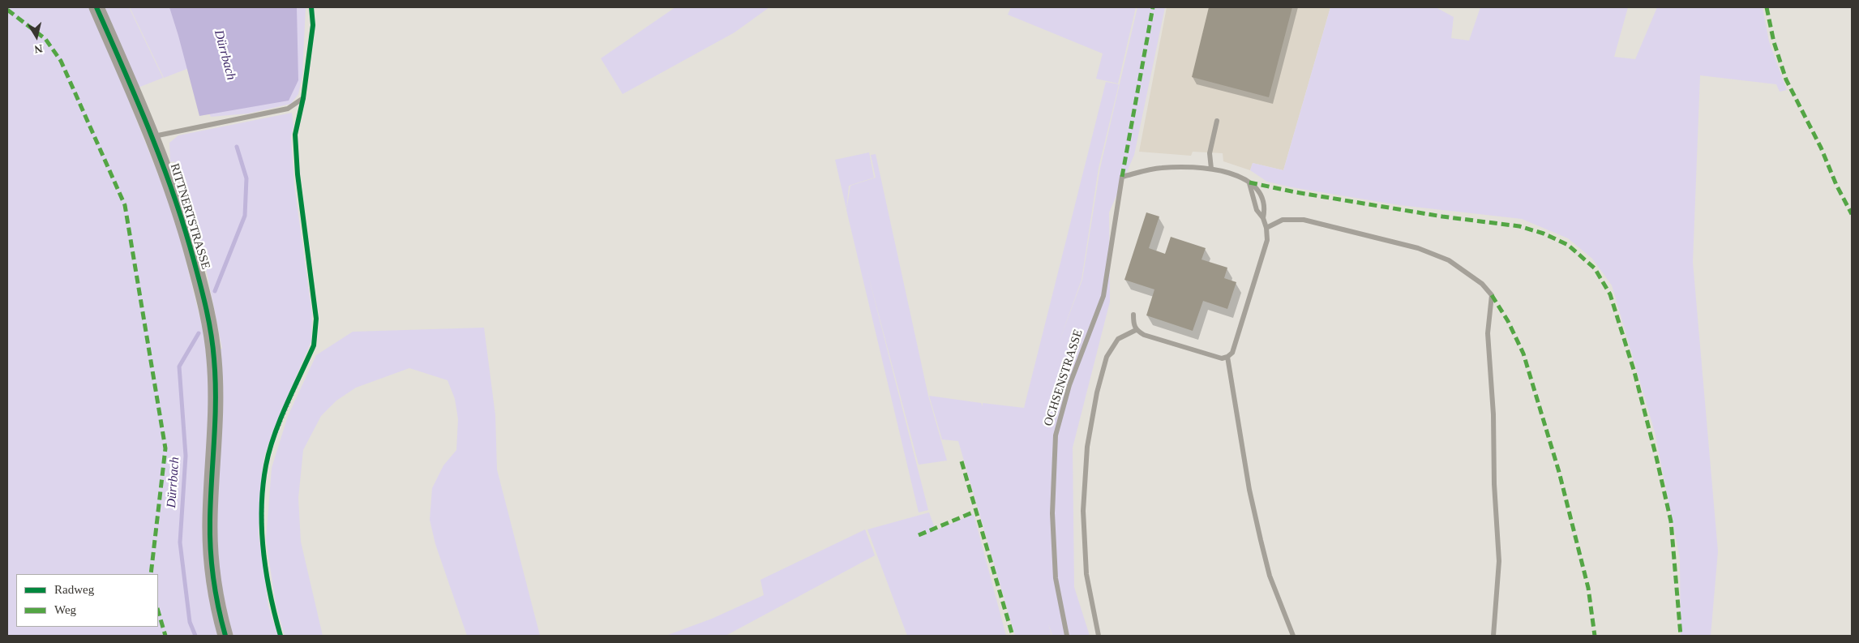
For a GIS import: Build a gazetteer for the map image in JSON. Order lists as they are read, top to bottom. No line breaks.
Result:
{"streets":{"street":["RITTNERTSTRASSE"],"lane":["OCHSENSTRASSE"]},"water":["Dürrbach"],"legend":["Radweg","Weg"],"north":"bottom"}
